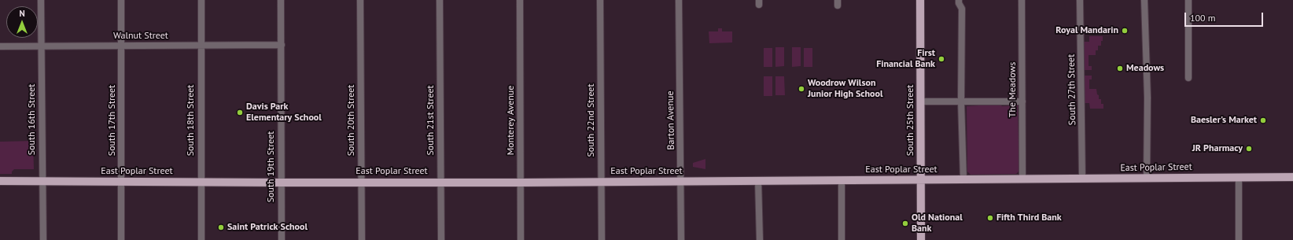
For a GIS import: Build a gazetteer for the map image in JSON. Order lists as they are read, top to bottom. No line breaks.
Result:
{"streets":{"main road":["South 25th Street","East Poplar Street"],"street":["Walnut Street","The Meadows","South 27th Street","South 16th Street","South 17th Street","South 18th Street","South 20th Street","South 21st Street","Monterey Avenue","South 22nd Street","Barton Avenue","South 19th Street"]},"crossings":[["Walnut Street","South 16th Street"],["Walnut Street","South 17th Street"],["Walnut Street","South 18th Street"],["Walnut Street","South 19th Street"],["The Meadows","East Poplar Street"],["South 27th Street","East Poplar Street"],["South 16th Street","East Poplar Street"],["South 17th Street","East Poplar Street"],["South 18th Street","East Poplar Street"],["South 20th Street","East Poplar Street"],["South 21st Street","East Poplar Street"],["Monterey Avenue","East Poplar Street"],["South 22nd Street","East Poplar Street"],["Barton Avenue","East Poplar Street"],["South 25th Street","East Poplar Street"],["South 19th Street","East Poplar Street"]],"places":["Royal Mandarin","First Financial Bank","Meadows","Woodrow Wilson Junior High School","Davis Park Elementary School","Baesler's Market","JR Pharmacy","Fifth Third Bank","Old National Bank","Saint Patrick School"],"scale_bar":"100 m","north":"top"}
